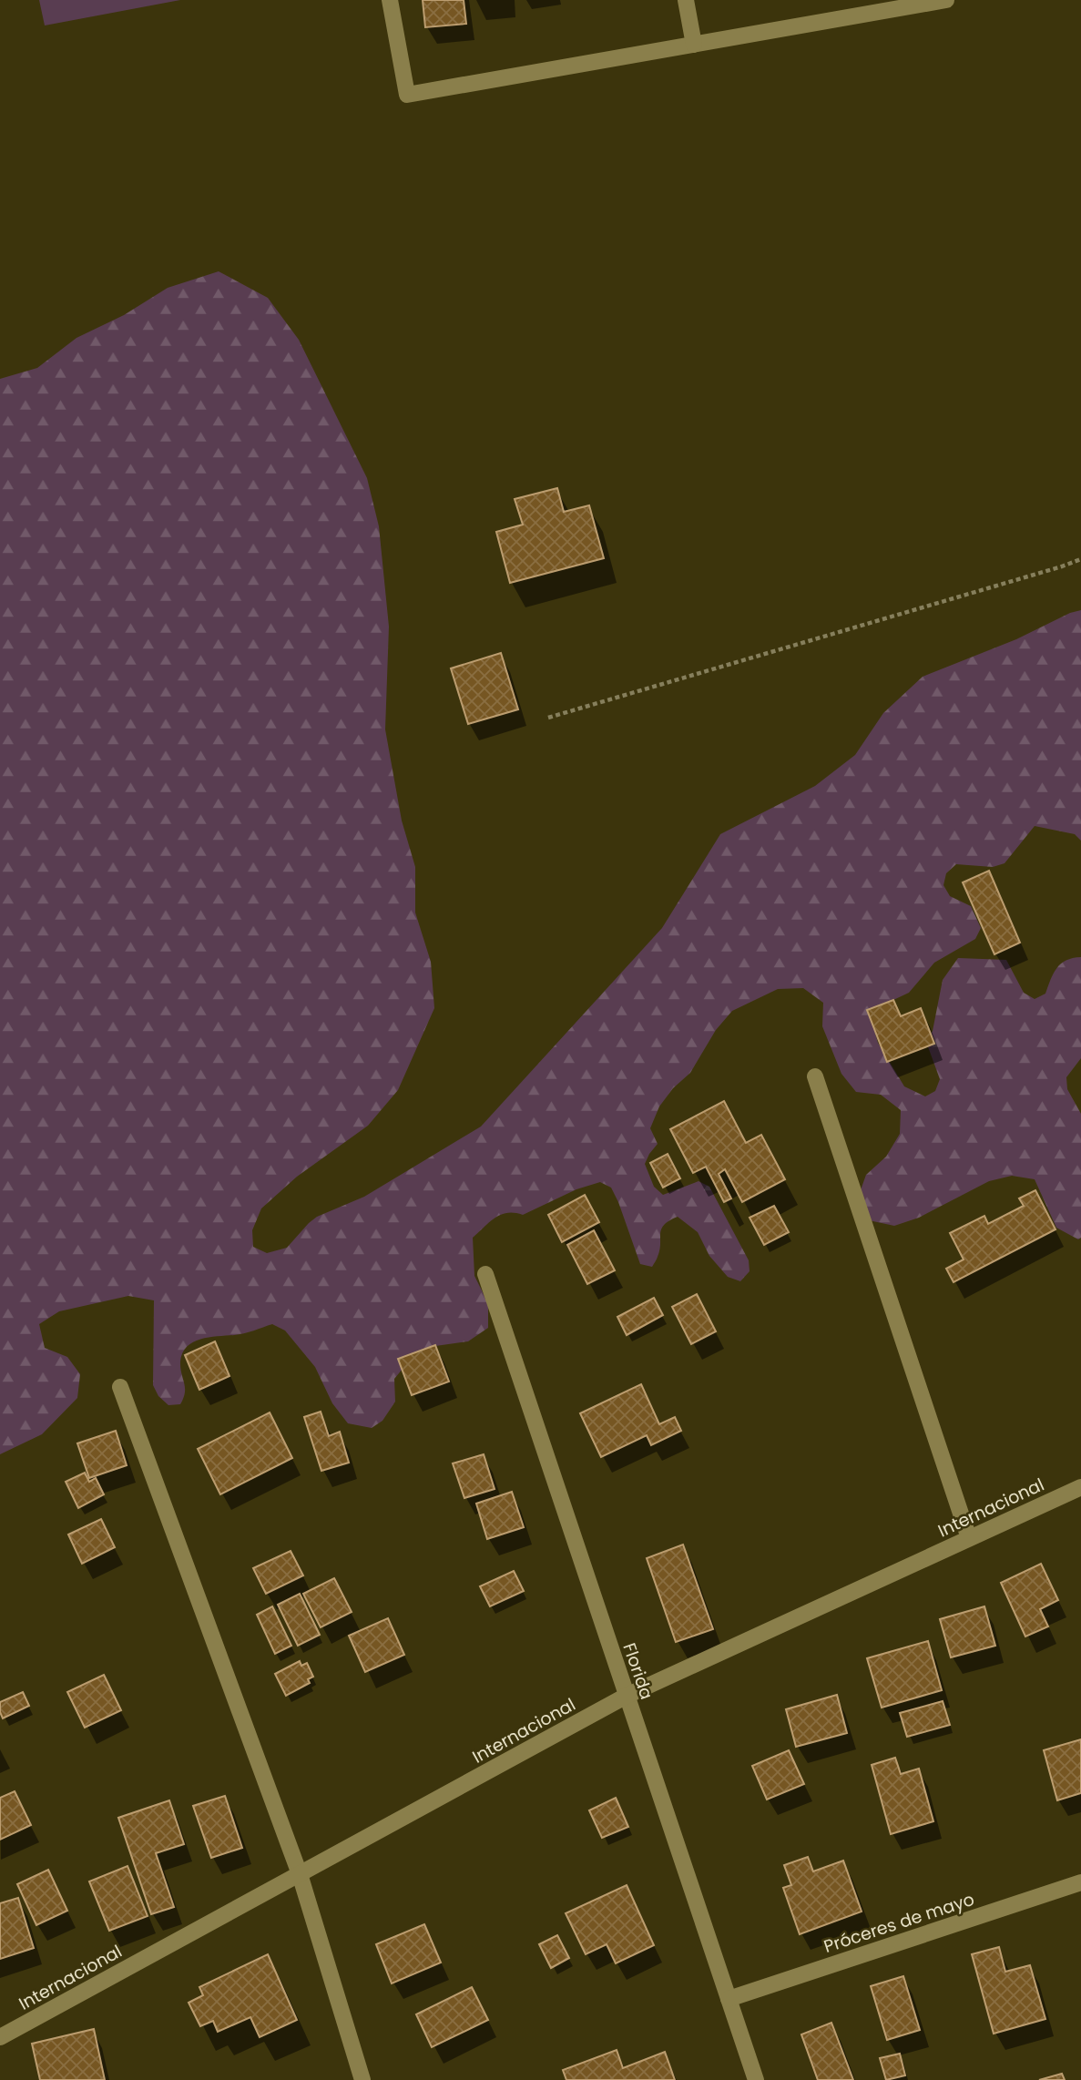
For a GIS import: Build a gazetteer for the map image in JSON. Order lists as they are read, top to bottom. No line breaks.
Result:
{"streets":{"street":["Internacional","Florida","Próceres de mayo"]},"crossings":[["Internacional","Florida"],["Florida","Próceres de mayo"]]}
